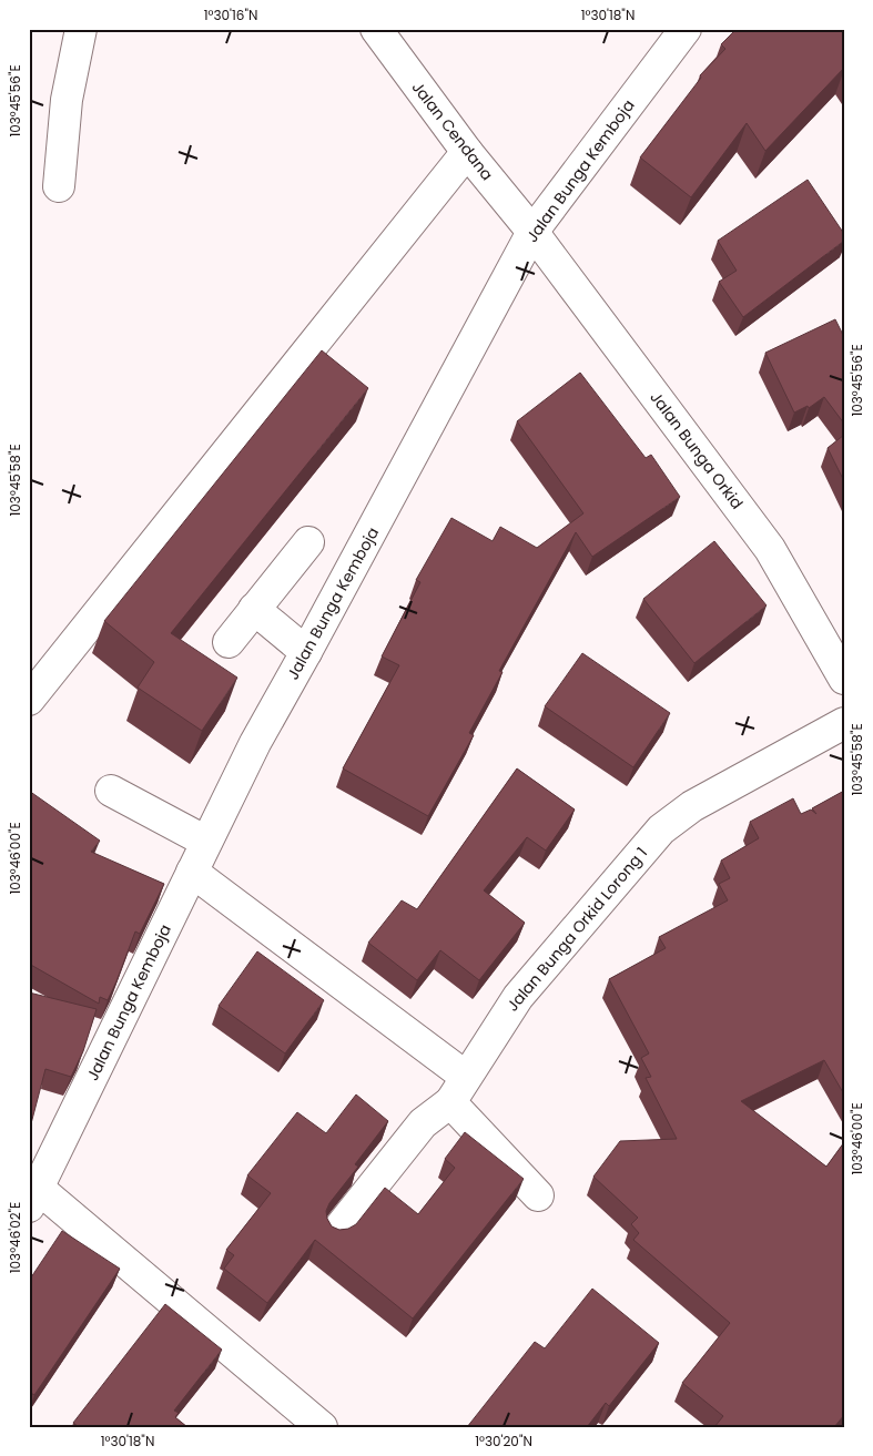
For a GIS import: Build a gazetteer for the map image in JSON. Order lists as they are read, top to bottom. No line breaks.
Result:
{"streets":{"street":["Jalan Cendana","Jalan Bunga Kemboja","Jalan Bunga Orkid","Jalan Bunga Orkid Lorong 1"]},"crossings":[["Jalan Cendana","Jalan Bunga Kemboja"],["Jalan Cendana","Jalan Bunga Orkid"],["Jalan Bunga Kemboja","Jalan Bunga Orkid"]],"coordinates":["1°30'16\"N","1°30'18\"N","103°45'56\"E","103°45'58\"E","103°46'00\"E","103°46'02\"E","1°30'20\"N"]}
